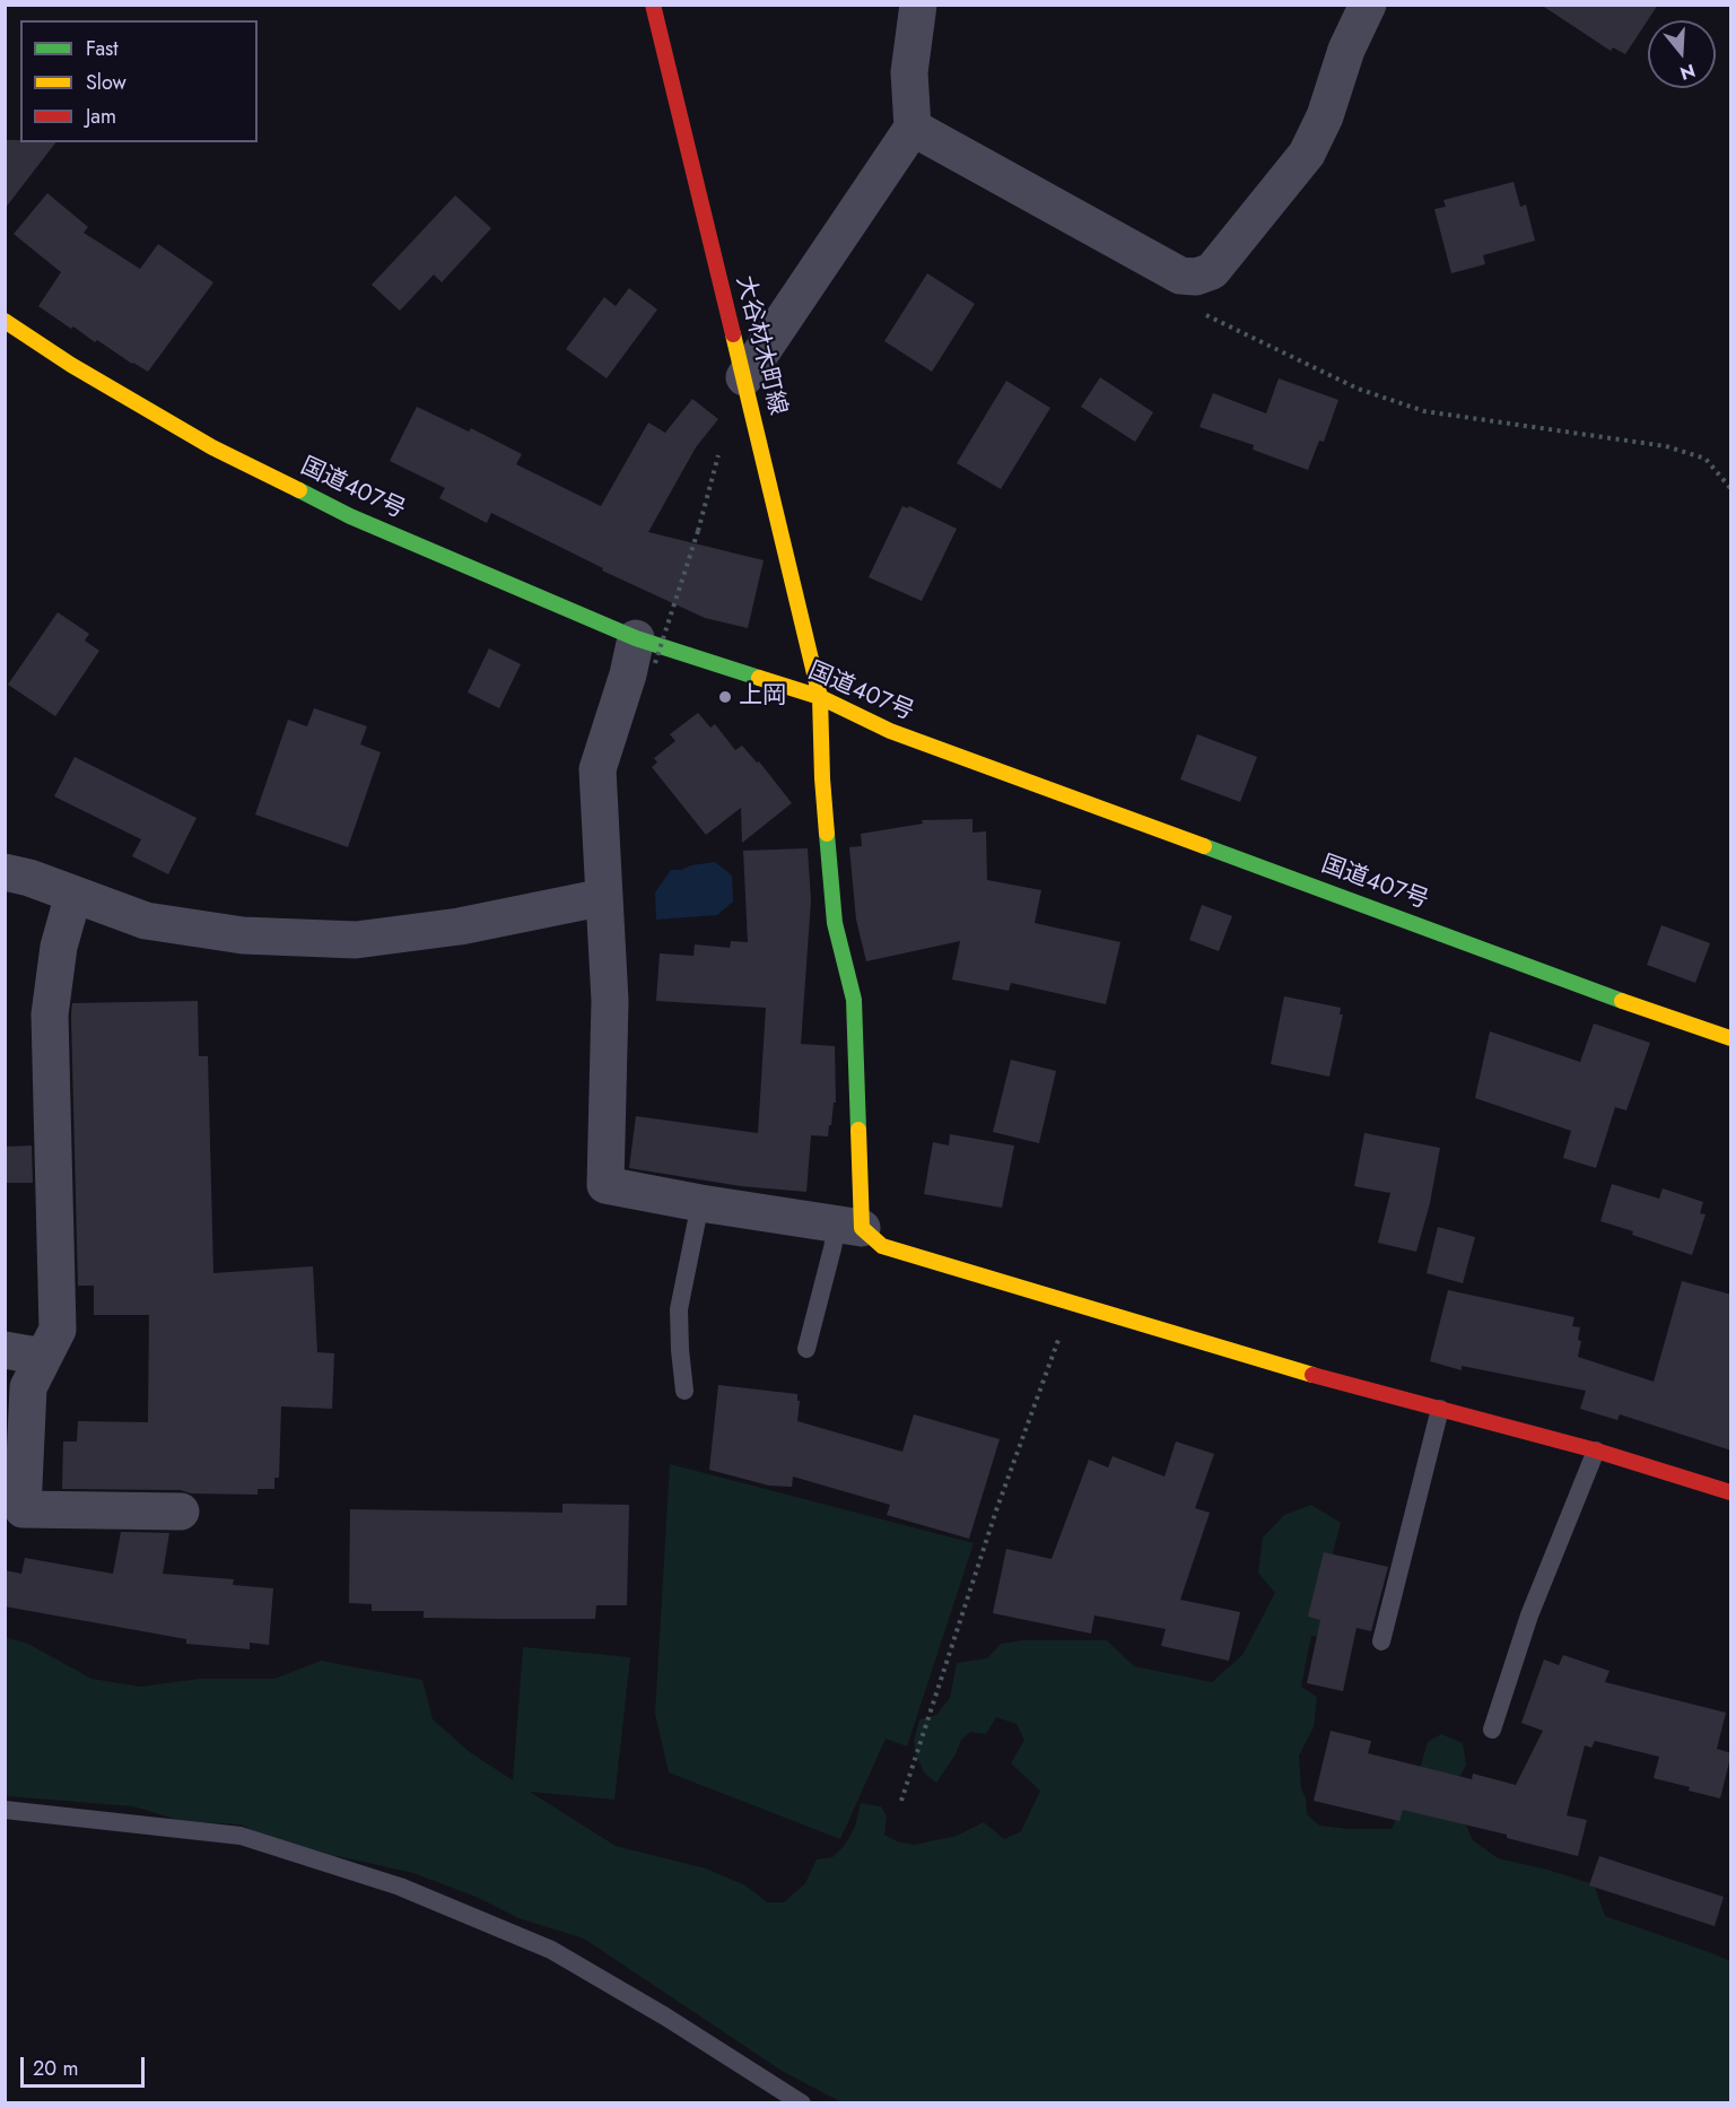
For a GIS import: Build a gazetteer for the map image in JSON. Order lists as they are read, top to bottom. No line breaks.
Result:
{"streets":{"main road":["大谷材木町線","国道407号"]},"crossings":[["大谷材木町線","国道407号"]],"places":["上岡"],"legend":["Fast","Slow","Jam"],"scale_bar":"20 m","north":"bottom"}
